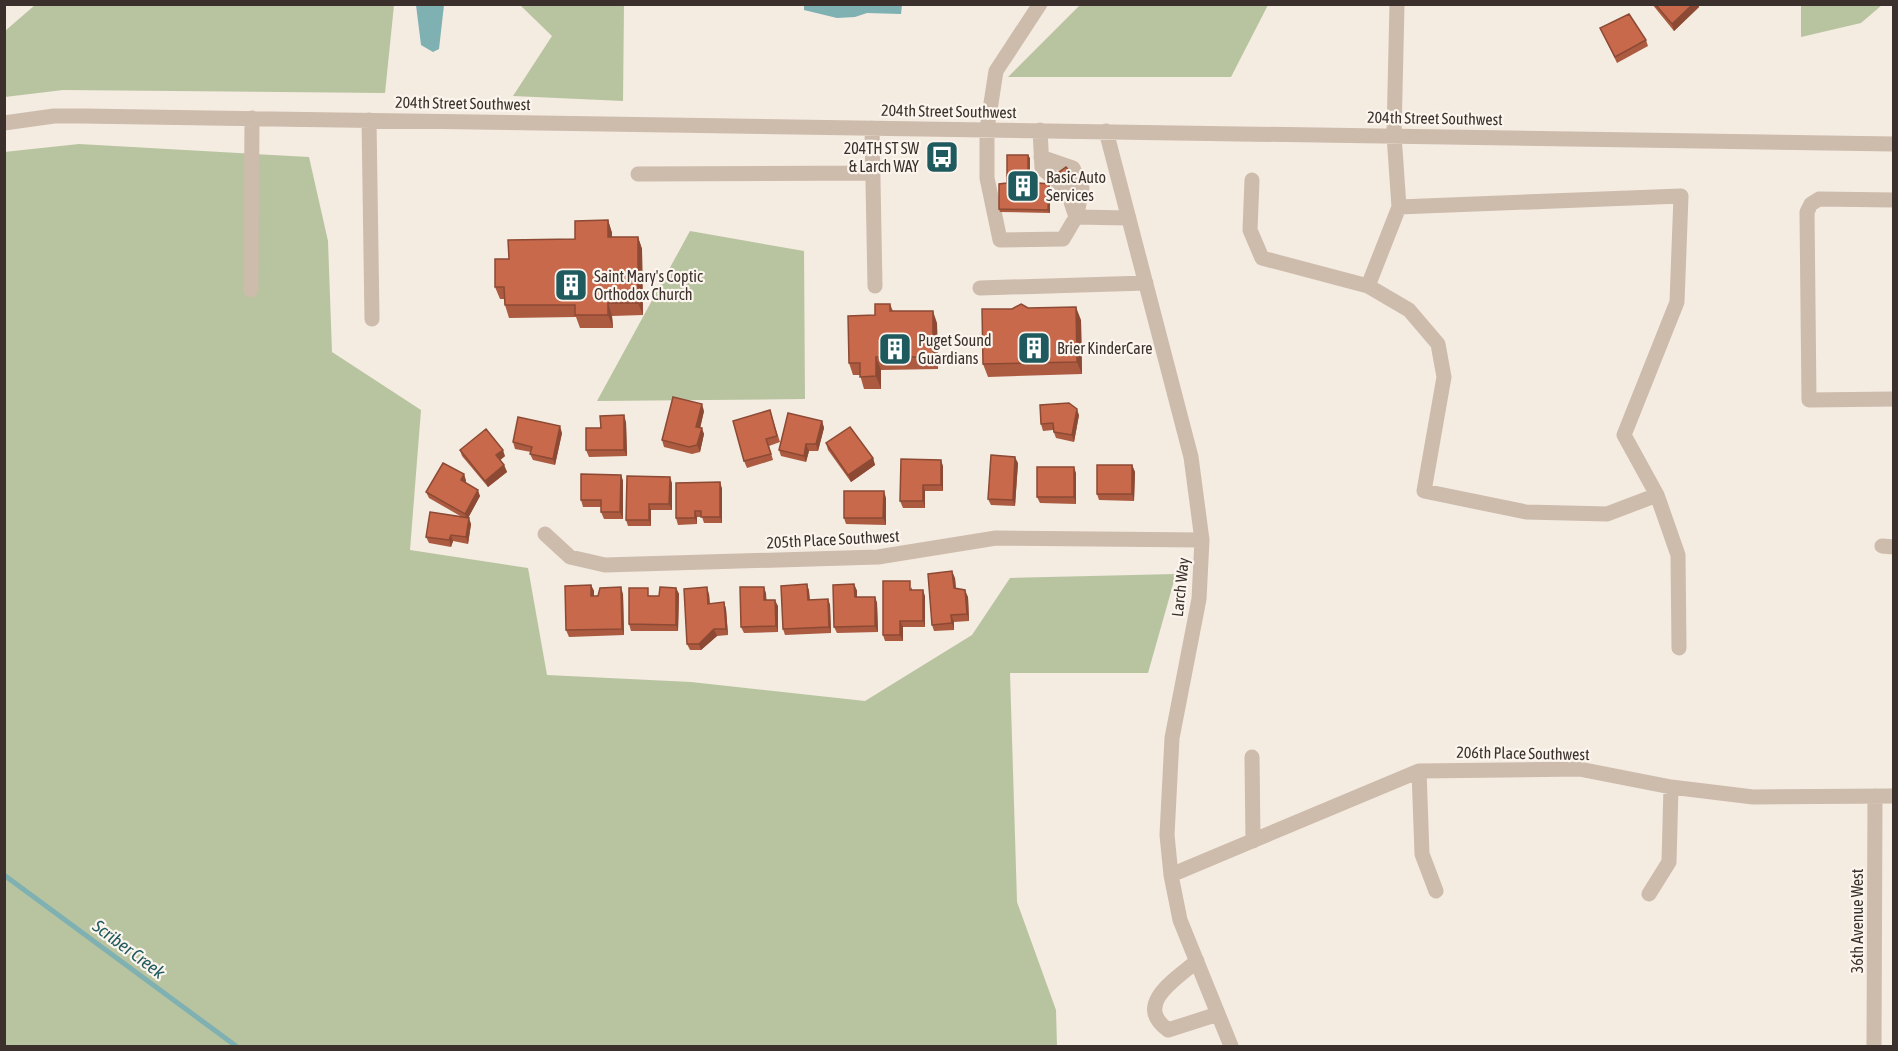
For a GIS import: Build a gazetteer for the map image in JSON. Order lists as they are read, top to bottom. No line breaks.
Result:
{"streets":{"street":["204th Street Southwest","205th Place Southwest","Larch Way","206th Place Southwest","36th Avenue West"]},"crossings":[["204th Street Southwest","Larch Way"],["205th Place Southwest","Larch Way"],["Larch Way","206th Place Southwest"],["206th Place Southwest","36th Avenue West"]],"water":["Scriber Creek"],"places":{"bus stop":["204TH ST SW & Larch WAY"],"building":["Basic Auto Services","Saint Mary's Coptic Orthodox Church","Brier KinderCare","Puget Sound Guardians"]}}
